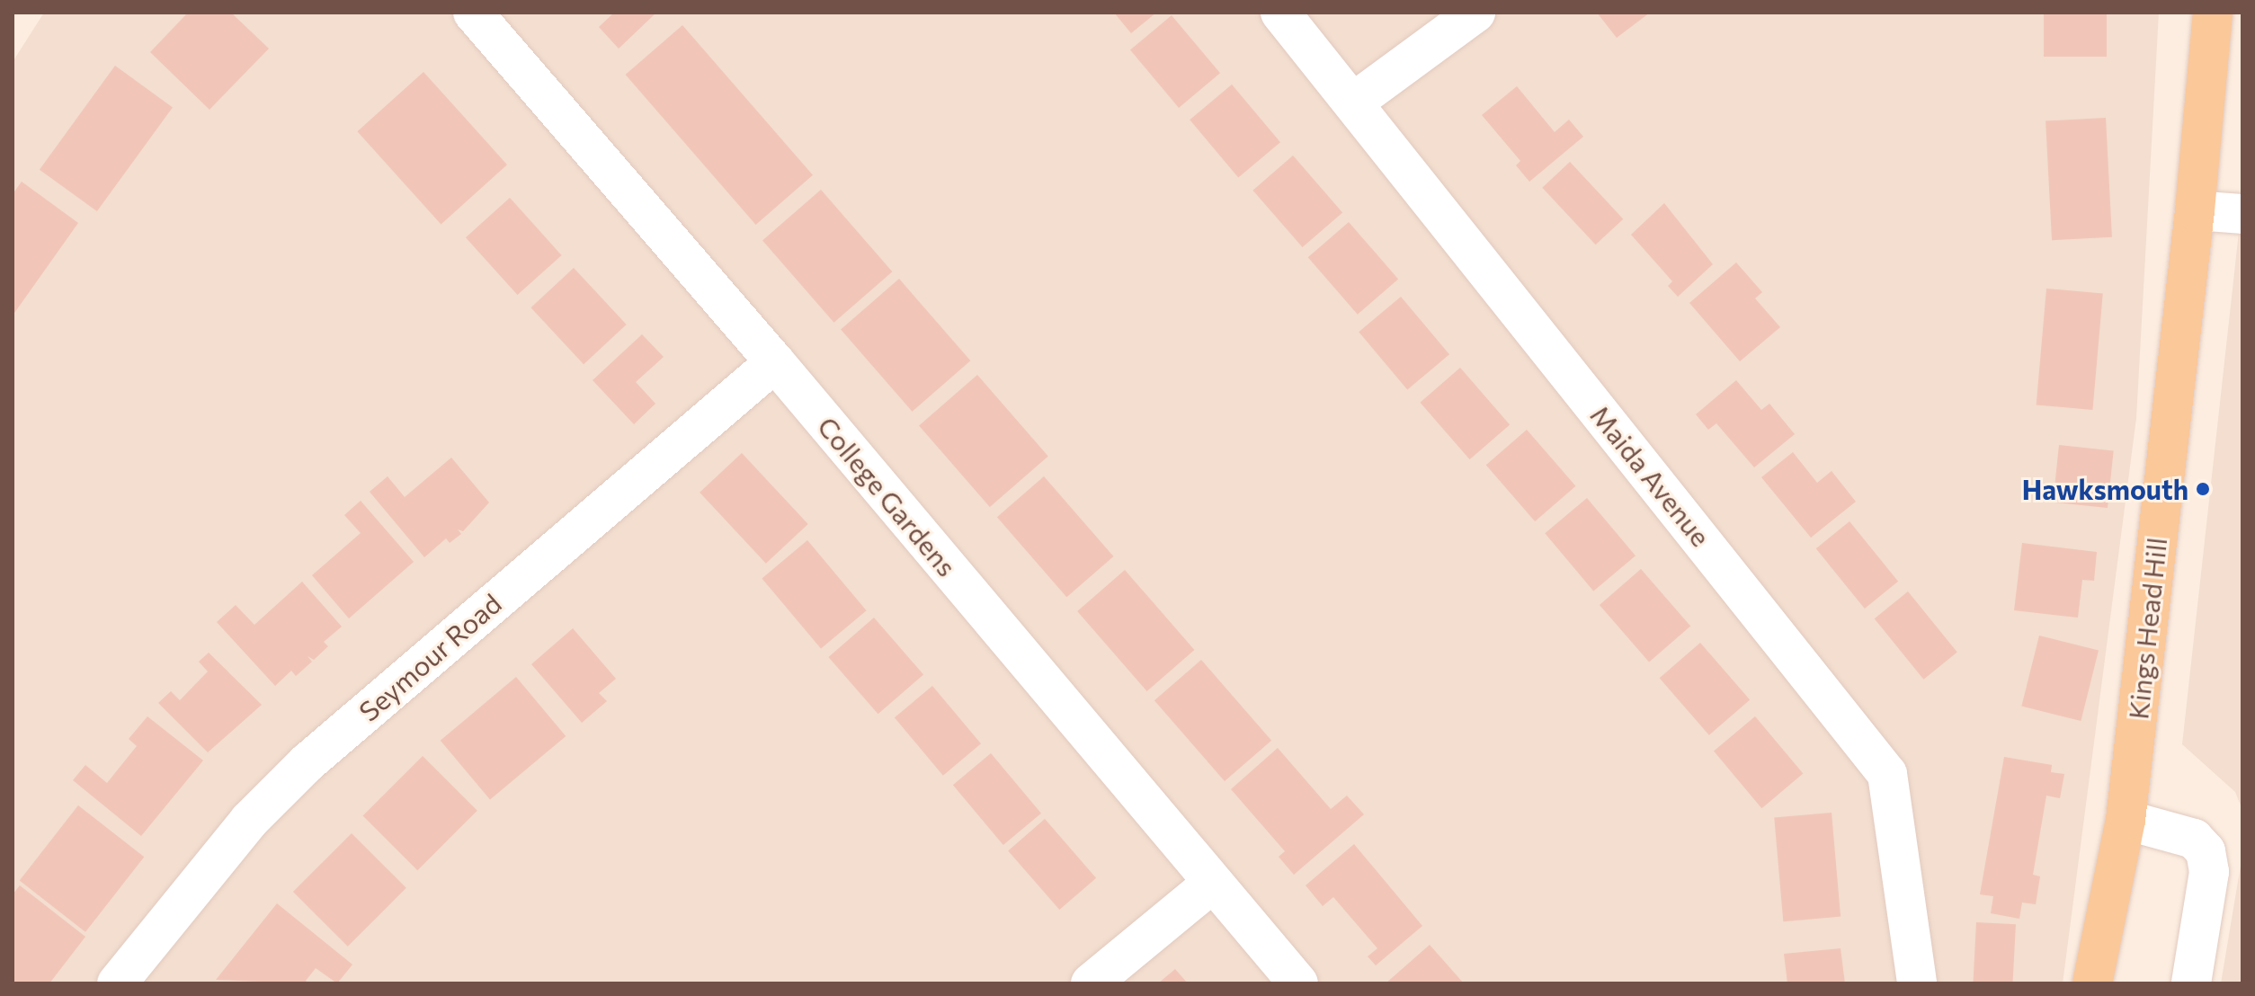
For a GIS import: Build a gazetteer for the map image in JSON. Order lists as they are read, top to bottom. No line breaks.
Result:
{"streets":{"main road":["Kings Head Hill"],"street":["Maida Avenue","College Gardens","Seymour Road"]},"crossings":[["College Gardens","Seymour Road"]],"places":["Hawksmouth"]}
